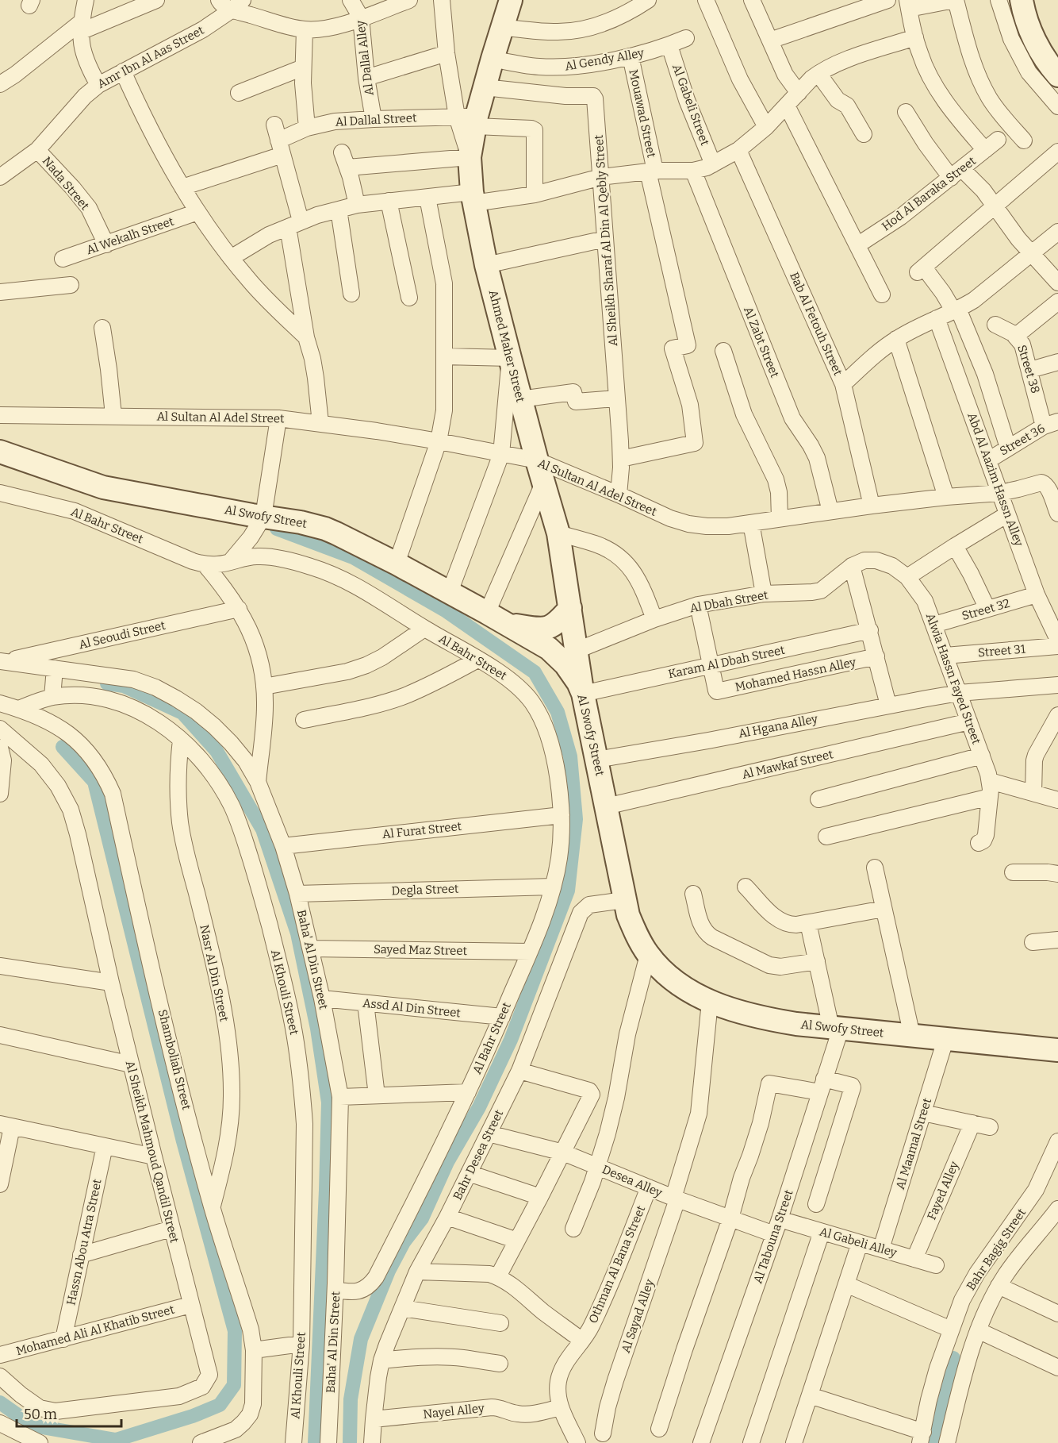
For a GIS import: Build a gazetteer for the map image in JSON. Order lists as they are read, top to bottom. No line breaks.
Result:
{"streets":{"street":["Amr Ibn Al Aas Street","Al Dallal Alley","Al Gendy Alley","Al Gabeli Street","Mouawad Street","Al Dallal Street","Nada Street","Hod Al Baraka Street","Al Wekalh Street","Al Sheikh Sharaf Al Din Al Qebly Street","Bab Al Fetouh Street","Al Zabt Street","Ahmed Maher Street","Street 38","Al Sultan Al Adel Street","Street 36","Abd Al Aazim Hassn Alley","Al Swofy Street","Al Bahr Street","Al Dbah Street","Street 32","Al Seoudi Street","Street 31","Karam Al Dbah Street","Mohamed Hassn Alley","Alwia Hassn Fayed Street","Al Hgana Alley","Al Mawkaf Street","Al Furat Street","Degla Street","Sayed Maz Street","Baha' Al Din Street","Nasr Al Din Street","Al Khouli Street","Assd Al Din Street","Shamboliah Street","Al Maamal Street","Al Sheikh Mahmoud Qandil Street","Bahr Desea Street","Desea Alley","Fayed Alley","Al Tabouna Street","Hassn Abou Atra Street","Al Gabeli Alley","Bahr Bagig Street","Othman Al Bana Street","Al Sayad Alley","Mohamed Ali Al Khatib Street","Nayel Alley"]},"crossings":[["Amr Ibn Al Aas Street","Nada Street"],["Al Dallal Alley","Al Dallal Street"],["Al Gendy Alley","Al Gabeli Street"],["Al Gendy Alley","Mouawad Street"],["Al Gendy Alley","Ahmed Maher Street"],["Mouawad Street","Al Sheikh Sharaf Al Din Al Qebly Street"],["Al Dallal Street","Ahmed Maher Street"],["Nada Street","Al Wekalh Street"],["Al Sheikh Sharaf Al Din Al Qebly Street","Ahmed Maher Street"],["Al Sheikh Sharaf Al Din Al Qebly Street","Al Sultan Al Adel Street"],["Bab Al Fetouh Street","Al Sultan Al Adel Street"],["Al Zabt Street","Al Sultan Al Adel Street"],["Ahmed Maher Street","Al Sultan Al Adel Street"],["Ahmed Maher Street","Al Swofy Street"],["Ahmed Maher Street","Al Dbah Street"],["Ahmed Maher Street","Karam Al Dbah Street"],["Street 38","Street 36"],["Al Sultan Al Adel Street","Abd Al Aazim Hassn Alley"],["Street 36","Abd Al Aazim Hassn Alley"],["Abd Al Aazim Hassn Alley","Street 32"],["Al Swofy Street","Karam Al Dbah Street"],["Al Swofy Street","Al Hgana Alley"],["Al Swofy Street","Al Mawkaf Street"],["Al Swofy Street","Al Maamal Street"],["Al Swofy Street","Bahr Desea Street"],["Al Swofy Street","Al Tabouna Street"],["Al Swofy Street","Al Sayad Alley"],["Al Bahr Street","Al Furat Street"],["Al Bahr Street","Degla Street"],["Al Bahr Street","Sayed Maz Street"],["Al Bahr Street","Baha' Al Din Street"],["Al Bahr Street","Assd Al Din Street"],["Al Dbah Street","Alwia Hassn Fayed Street"],["Street 32","Alwia Hassn Fayed Street"],["Al Seoudi Street","Baha' Al Din Street"],["Street 31","Alwia Hassn Fayed Street"],["Karam Al Dbah Street","Mohamed Hassn Alley"],["Alwia Hassn Fayed Street","Al Hgana Alley"],["Alwia Hassn Fayed Street","Al Mawkaf Street"],["Al Furat Street","Baha' Al Din Street"],["Degla Street","Baha' Al Din Street"],["Sayed Maz Street","Baha' Al Din Street"],["Baha' Al Din Street","Assd Al Din Street"],["Nasr Al Din Street","Al Khouli Street"],["Nasr Al Din Street","Shamboliah Street"],["Al Khouli Street","Shamboliah Street"],["Al Maamal Street","Al Gabeli Alley"],["Al Sheikh Mahmoud Qandil Street","Mohamed Ali Al Khatib Street"],["Bahr Desea Street","Desea Alley"],["Bahr Desea Street","Nayel Alley"],["Desea Alley","Al Tabouna Street"],["Desea Alley","Othman Al Bana Street"],["Desea Alley","Al Sayad Alley"],["Fayed Alley","Al Gabeli Alley"],["Al Tabouna Street","Al Gabeli Alley"],["Hassn Abou Atra Street","Mohamed Ali Al Khatib Street"],["Othman Al Bana Street","Nayel Alley"]],"scale_bar":"50 m"}
